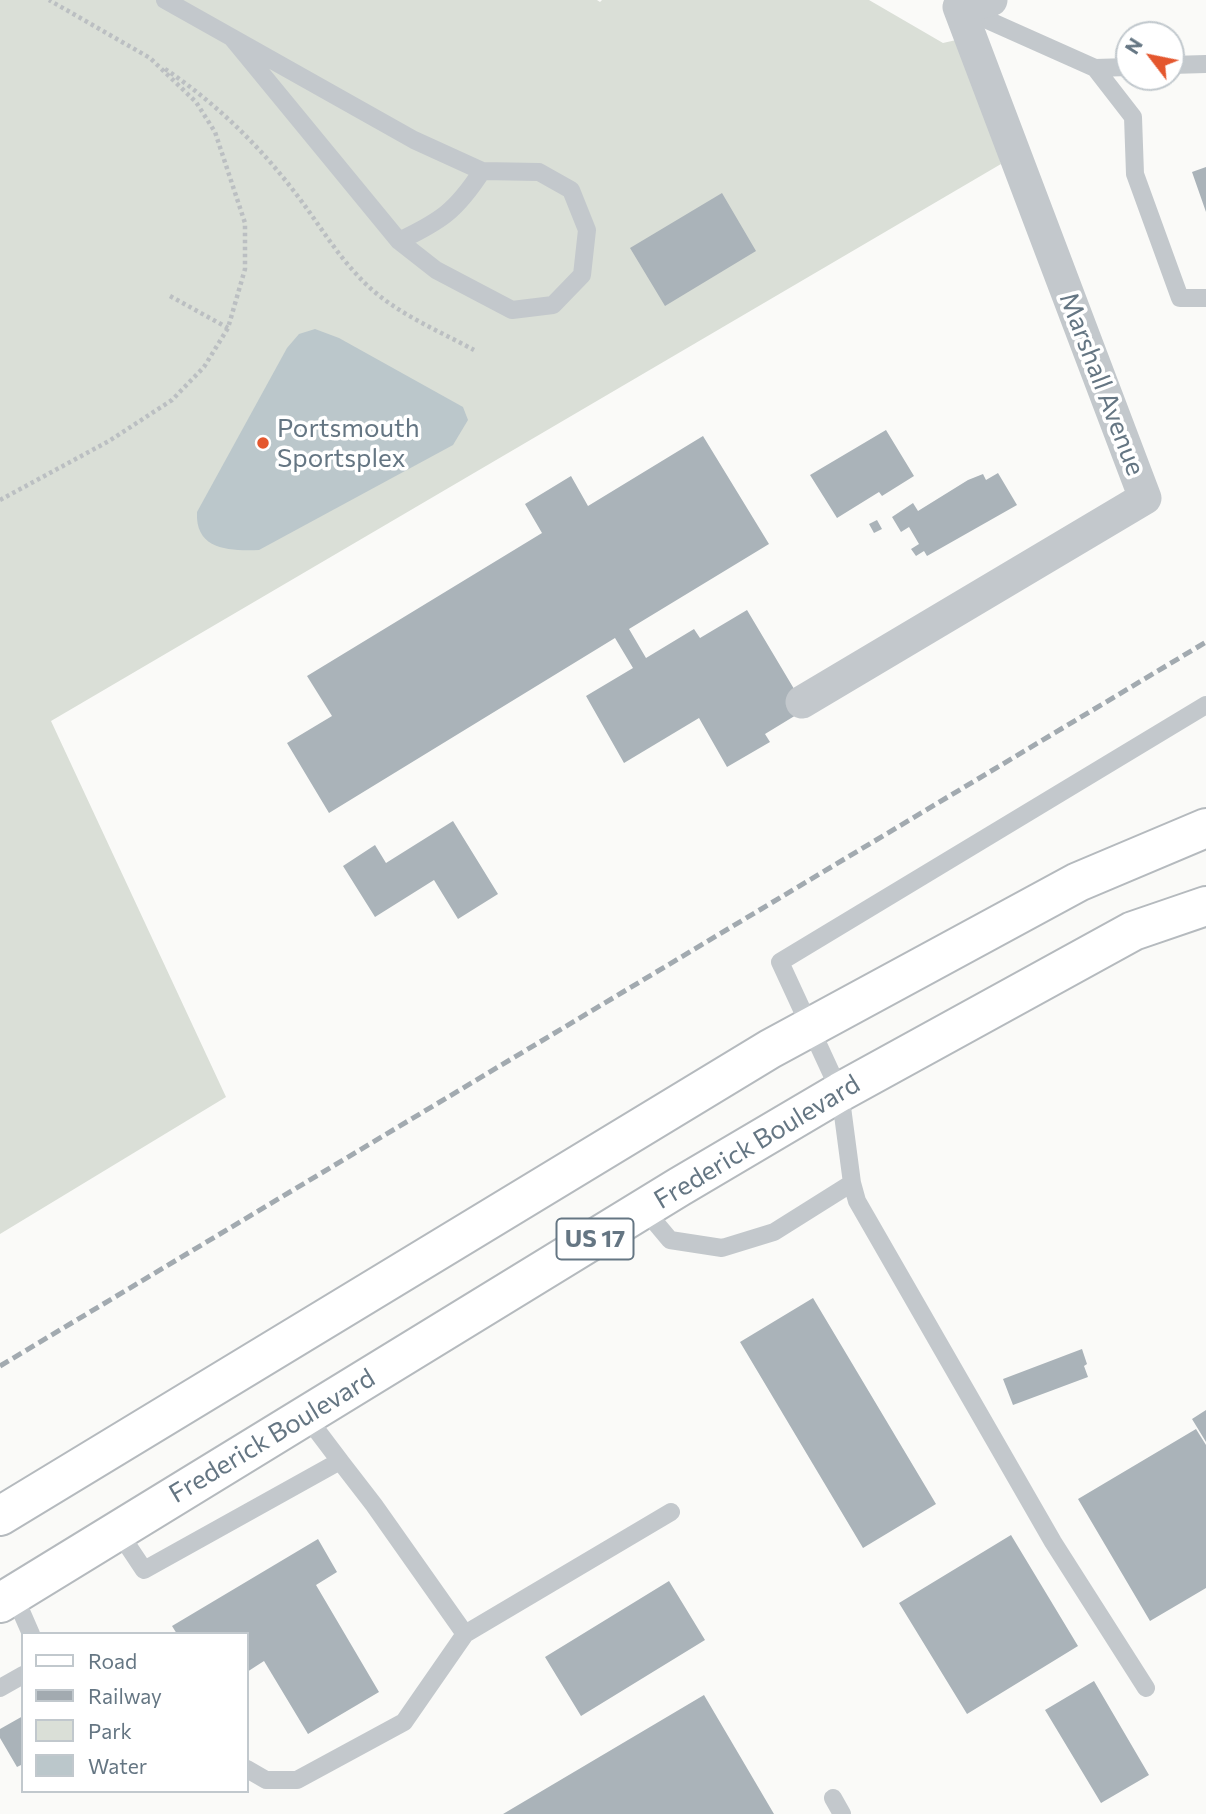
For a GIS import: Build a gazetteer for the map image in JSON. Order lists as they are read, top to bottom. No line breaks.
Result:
{"streets":{"main road":["Frederick Boulevard","US 17"],"street":["Marshall Avenue"]},"places":["Portsmouth Sportsplex"],"legend":["Road","Railway","Park","Water"],"north":"top left"}
